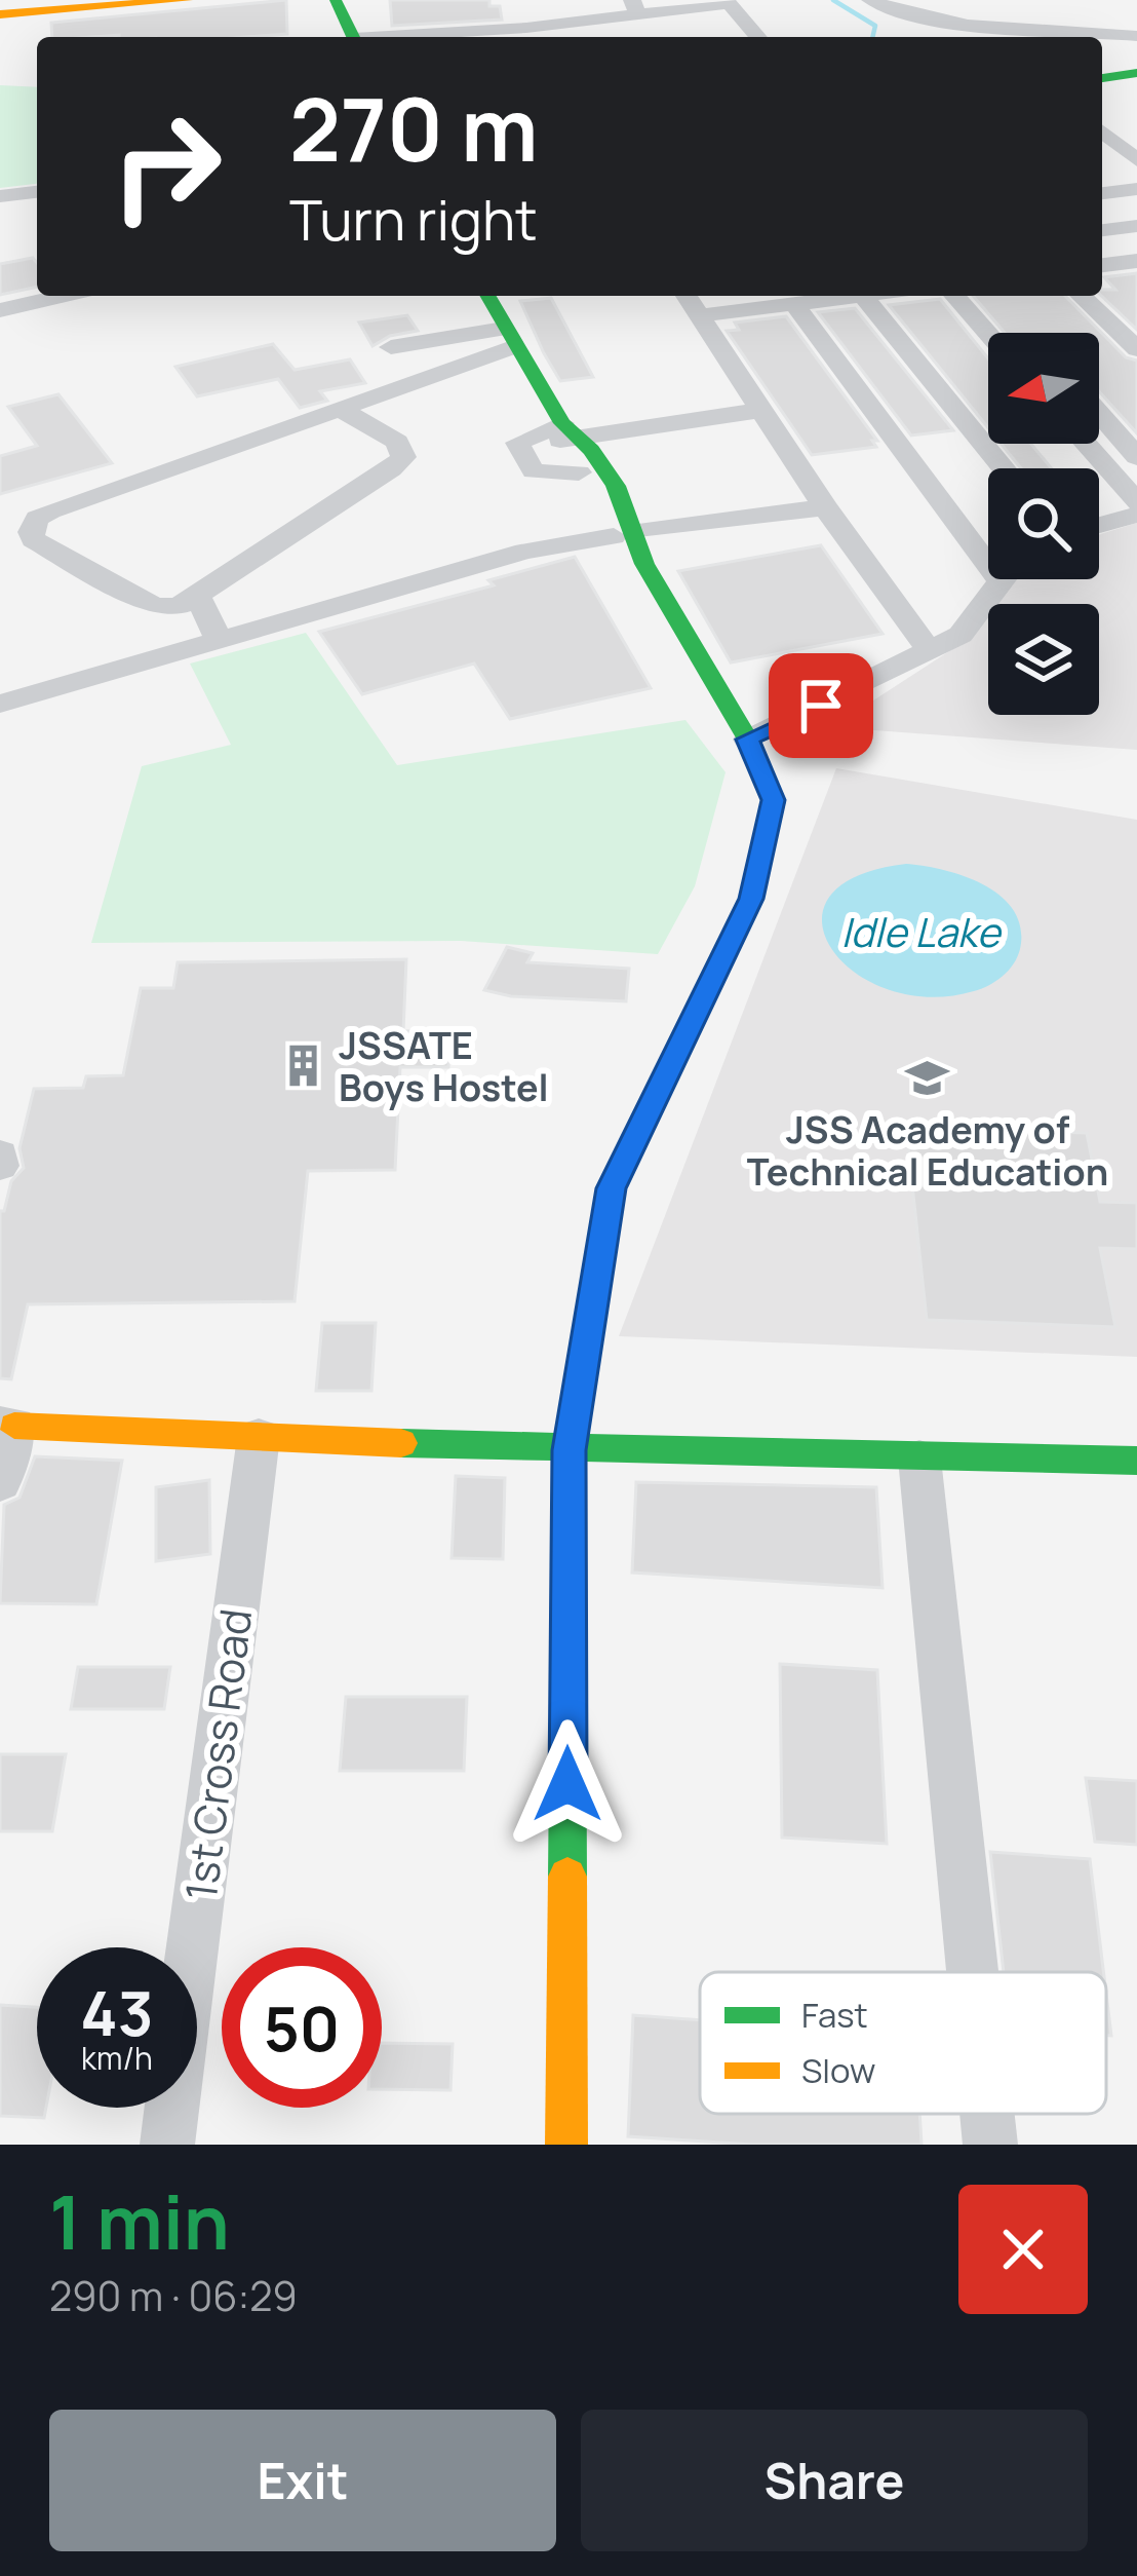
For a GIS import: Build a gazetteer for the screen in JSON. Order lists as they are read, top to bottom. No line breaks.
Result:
{"streets":{"street":["1st Cross Road"]},"water":["Idle Lake"],"places":{"building":["JSSATE Boys Hostel"],"school or university":["JSS Academy of Technical Education"]},"legend":["Fast","Slow"],"north":"left","page":{"turn":["270 m","Turn right"],"speed":"43 km/h","limit":"50","heading":["1 min","290 m · 06:29"],"buttons":["Exit","Share"]}}
